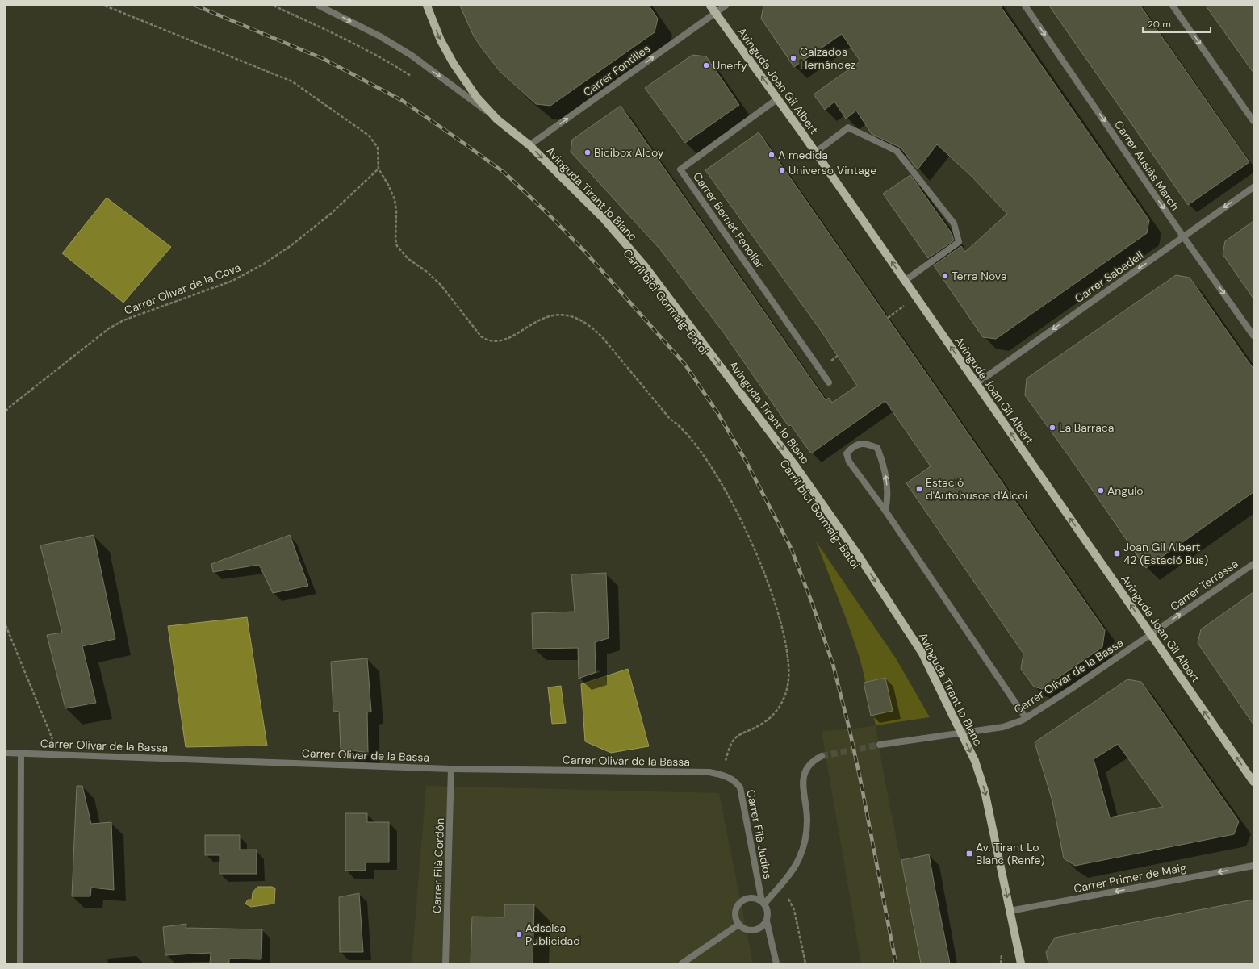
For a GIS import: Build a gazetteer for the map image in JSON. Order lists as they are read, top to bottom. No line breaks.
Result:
{"streets":{"main road":["Avinguda Joan Gil Albert","Avinguda Tirant lo Blanc"],"street":["Carrer Fontilles","Carrer Ausiàs March","Carrer Bernat Fenollar","Carrer Sabadell","Carrer Terrassa","Carrer Olivar de la Bassa","Carrer Filà Judios","Carrer Filà Cordón","Carrer Primer de Maig"],"path":["Carrer Olivar de la Cova"]},"crossings":[["Carrer Fontilles","Avinguda Joan Gil Albert"],["Carrer Fontilles","Avinguda Tirant lo Blanc"],["Avinguda Joan Gil Albert","Carrer Bernat Fenollar"],["Avinguda Joan Gil Albert","Carrer Sabadell"],["Avinguda Joan Gil Albert","Carrer Terrassa"],["Avinguda Joan Gil Albert","Carrer Olivar de la Bassa"],["Carrer Ausiàs March","Carrer Sabadell"],["Avinguda Tirant lo Blanc","Carrer Primer de Maig"],["Carrer Terrassa","Carrer Olivar de la Bassa"],["Carrer Olivar de la Bassa","Carrer Filà Judios"],["Carrer Olivar de la Bassa","Carrer Filà Cordón"]],"one_way":["Carrer Fontilles","Avinguda Joan Gil Albert","Carrer Ausiàs March","Avinguda Tirant lo Blanc","Carrer Sabadell","Carrer Terrassa","Carrer Primer de Maig"],"places":{"other":["Calzados Hernández","Unerfy","Bicibox Alcoy","A medida","Universo Vintage","Terra Nova","La Barraca","Angulo","Adsalsa Publicidad"],"transit":["Estació d'Autobusos d'Alcoi","Joan Gil Albert 42 (Estació Bus)","Av. Tirant Lo Blanc (Renfe)"]},"scale_bar":"20 m"}
